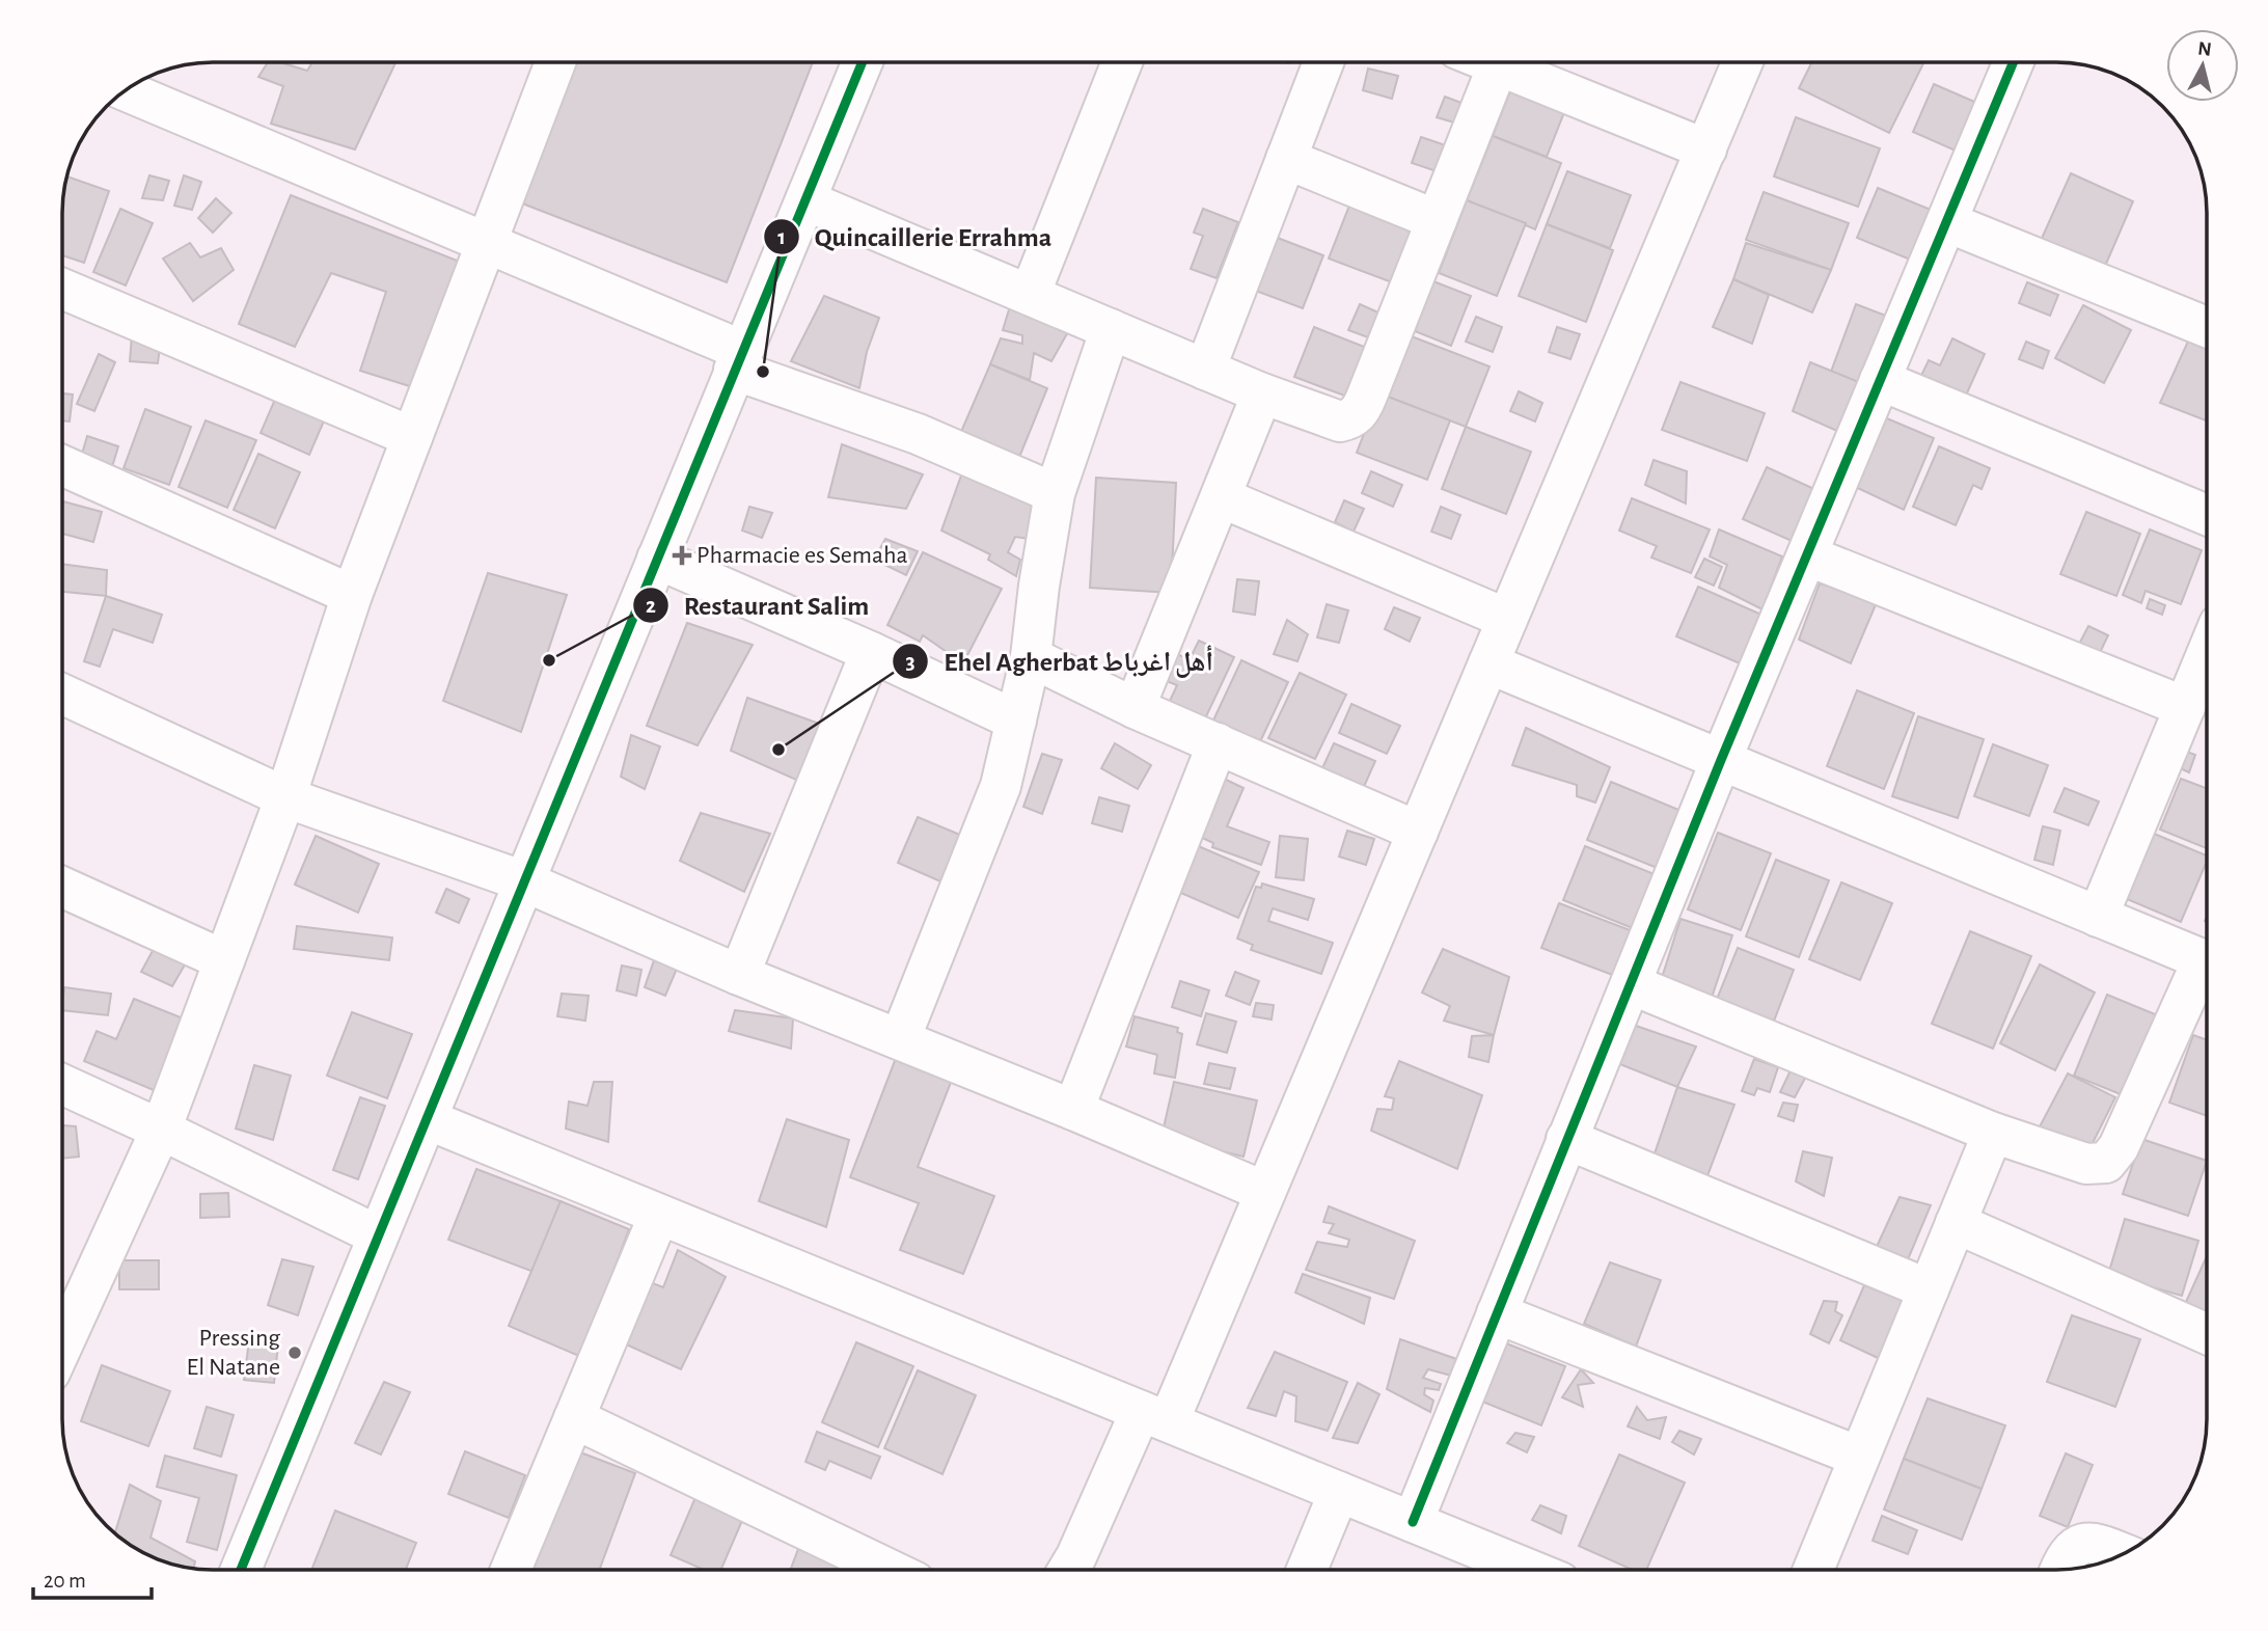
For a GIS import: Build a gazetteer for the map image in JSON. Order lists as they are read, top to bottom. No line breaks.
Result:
{"places":{"other":["Quincaillerie Errahma","Restaurant Salim","Ehel Agherbat أهل اغرباط","Pressing El Natane"],"health":["Pharmacie es Semaha"]},"scale_bar":"20 m","north":"top"}
